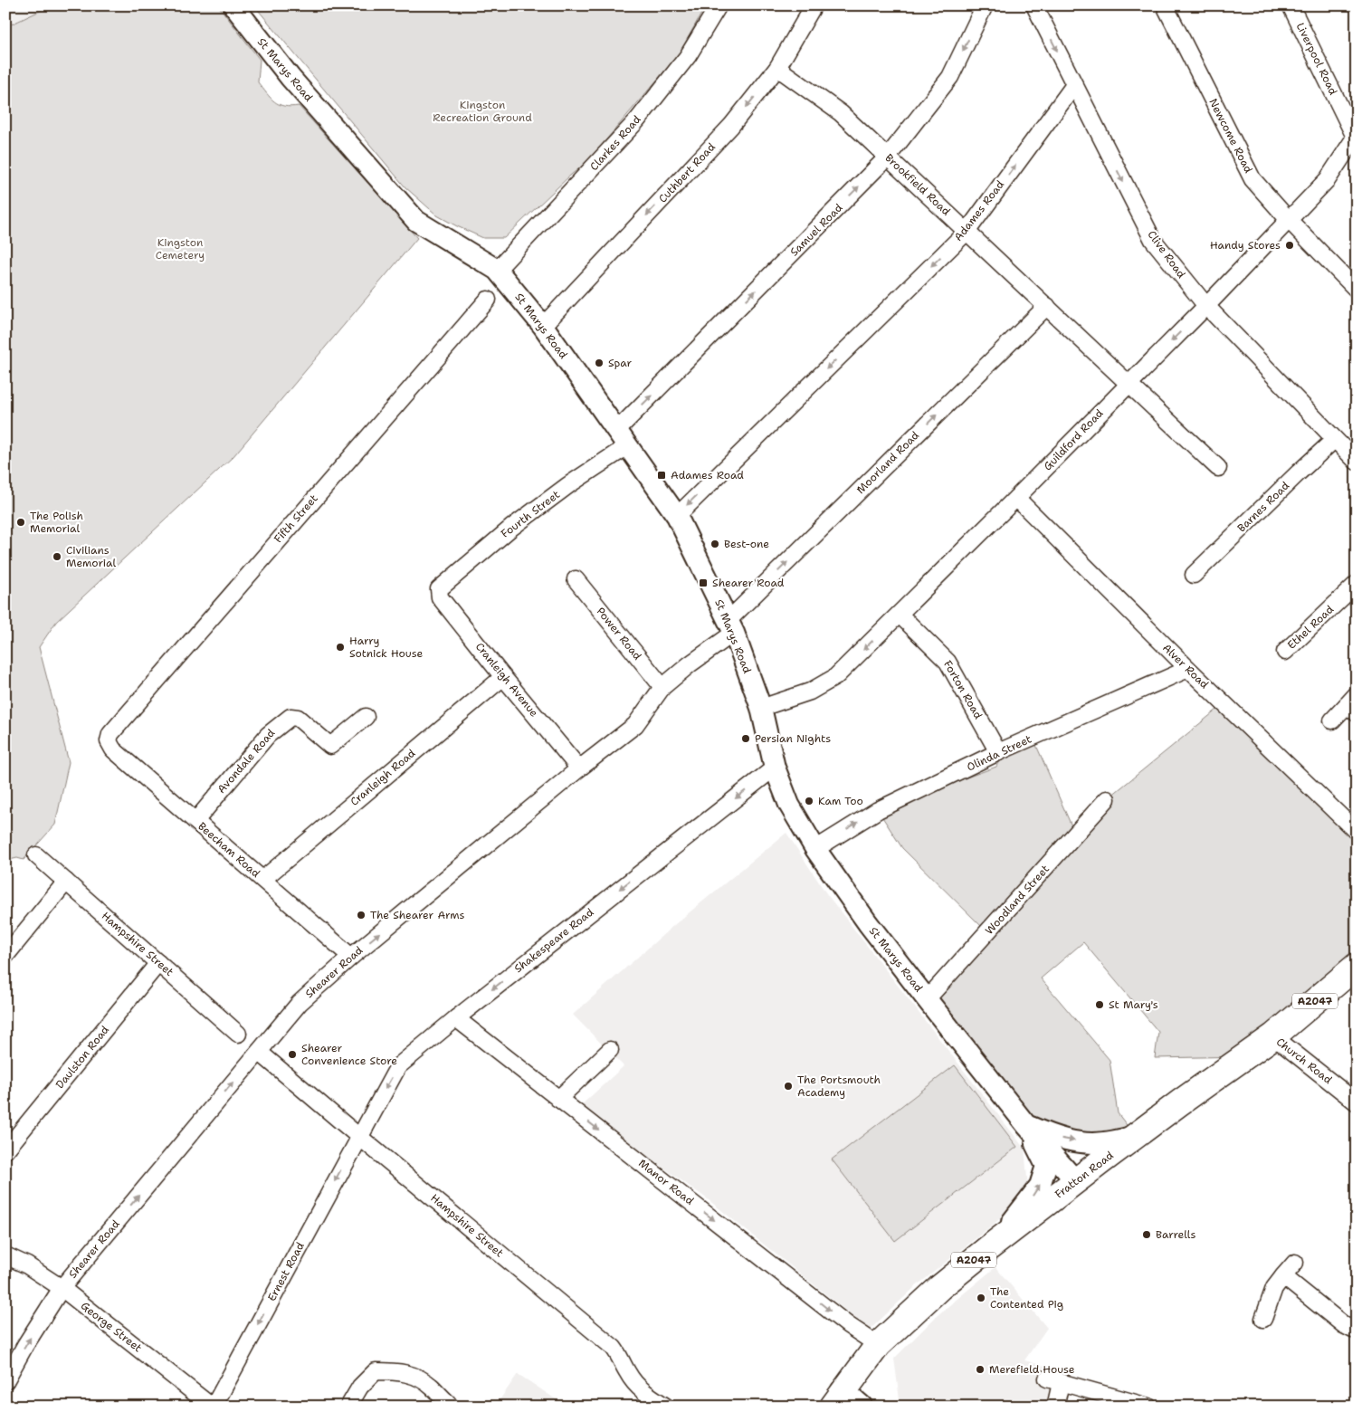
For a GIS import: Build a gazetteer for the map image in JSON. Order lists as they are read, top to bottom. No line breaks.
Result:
{"streets":{"main road":["A2047","Fratton Road"],"street":["Liverpool Road","St Marys Road","Newcome Road","Clarkes Road","Cuthbert Road","Brookfield Road","Adames Road","Samuel Road","Clive Road","Guildford Road","Moorland Road","Barnes Road","Fourth Street","Fifth Street","Ethel Road","Power Road","Alver Road","Cranleigh Avenue","Forton Road","Olinda Street","Avondale Road","Cranleigh Road","Beecham Road","Woodland Street","Shakespeare Road","Hampshire Street","Shearer Road","Daulston Road","Church Road","Manor Road","Ernest Road","George Street"]},"crossings":[["Liverpool Road","Guildford Road"],["St Marys Road","Clarkes Road"],["St Marys Road","Cuthbert Road"],["St Marys Road","Adames Road"],["St Marys Road","Samuel Road"],["St Marys Road","Guildford Road"],["St Marys Road","Moorland Road"],["St Marys Road","Fourth Street"],["St Marys Road","Olinda Street"],["St Marys Road","Woodland Street"],["St Marys Road","Shakespeare Road"],["St Marys Road","Shearer Road"],["St Marys Road","Fratton Road"],["Newcome Road","Guildford Road"],["Cuthbert Road","Brookfield Road"],["Brookfield Road","Adames Road"],["Brookfield Road","Samuel Road"],["Brookfield Road","Guildford Road"],["Brookfield Road","Moorland Road"],["Adames Road","Clive Road"],["Samuel Road","Fourth Street"],["Clive Road","Guildford Road"],["Clive Road","Barnes Road"],["Guildford Road","Alver Road"],["Guildford Road","Forton Road"],["Moorland Road","Shearer Road"],["Fourth Street","Cranleigh Avenue"],["Fifth Street","Beecham Road"],["Power Road","Shearer Road"],["Alver Road","Olinda Street"],["Cranleigh Avenue","Cranleigh Road"],["Cranleigh Avenue","Shearer Road"],["Forton Road","Olinda Street"],["Avondale Road","Beecham Road"],["Cranleigh Road","Beecham Road"],["Beecham Road","Shearer Road"],["Shakespeare Road","Hampshire Street"],["Shakespeare Road","Manor Road"],["Shakespeare Road","Ernest Road"],["Hampshire Street","Shearer Road"],["Hampshire Street","Daulston Road"],["Hampshire Street","Ernest Road"],["Shearer Road","George Street"],["Church Road","Fratton Road"],["Fratton Road","Manor Road"],["Ernest Road","George Street"]],"one_way":["Cuthbert Road","Clive Road","Moorland Road","Olinda Street","Shakespeare Road","Shearer Road","Manor Road","Ernest Road"],"parks":["Kingston Recreation Ground","Kingston Cemetery"],"places":{"other":["Handy Stores","Spar","The Polish Memorial","Best-one","Civilians Memorial","Harry Sotnick House","Persian Nights","Kam Too","The Shearer Arms","St Mary's","Shearer Convenience Store","The Portsmouth Academy","Barrells","The Contented Pig","Merefield House"],"transit":["Adames Road","Shearer Road"]}}
